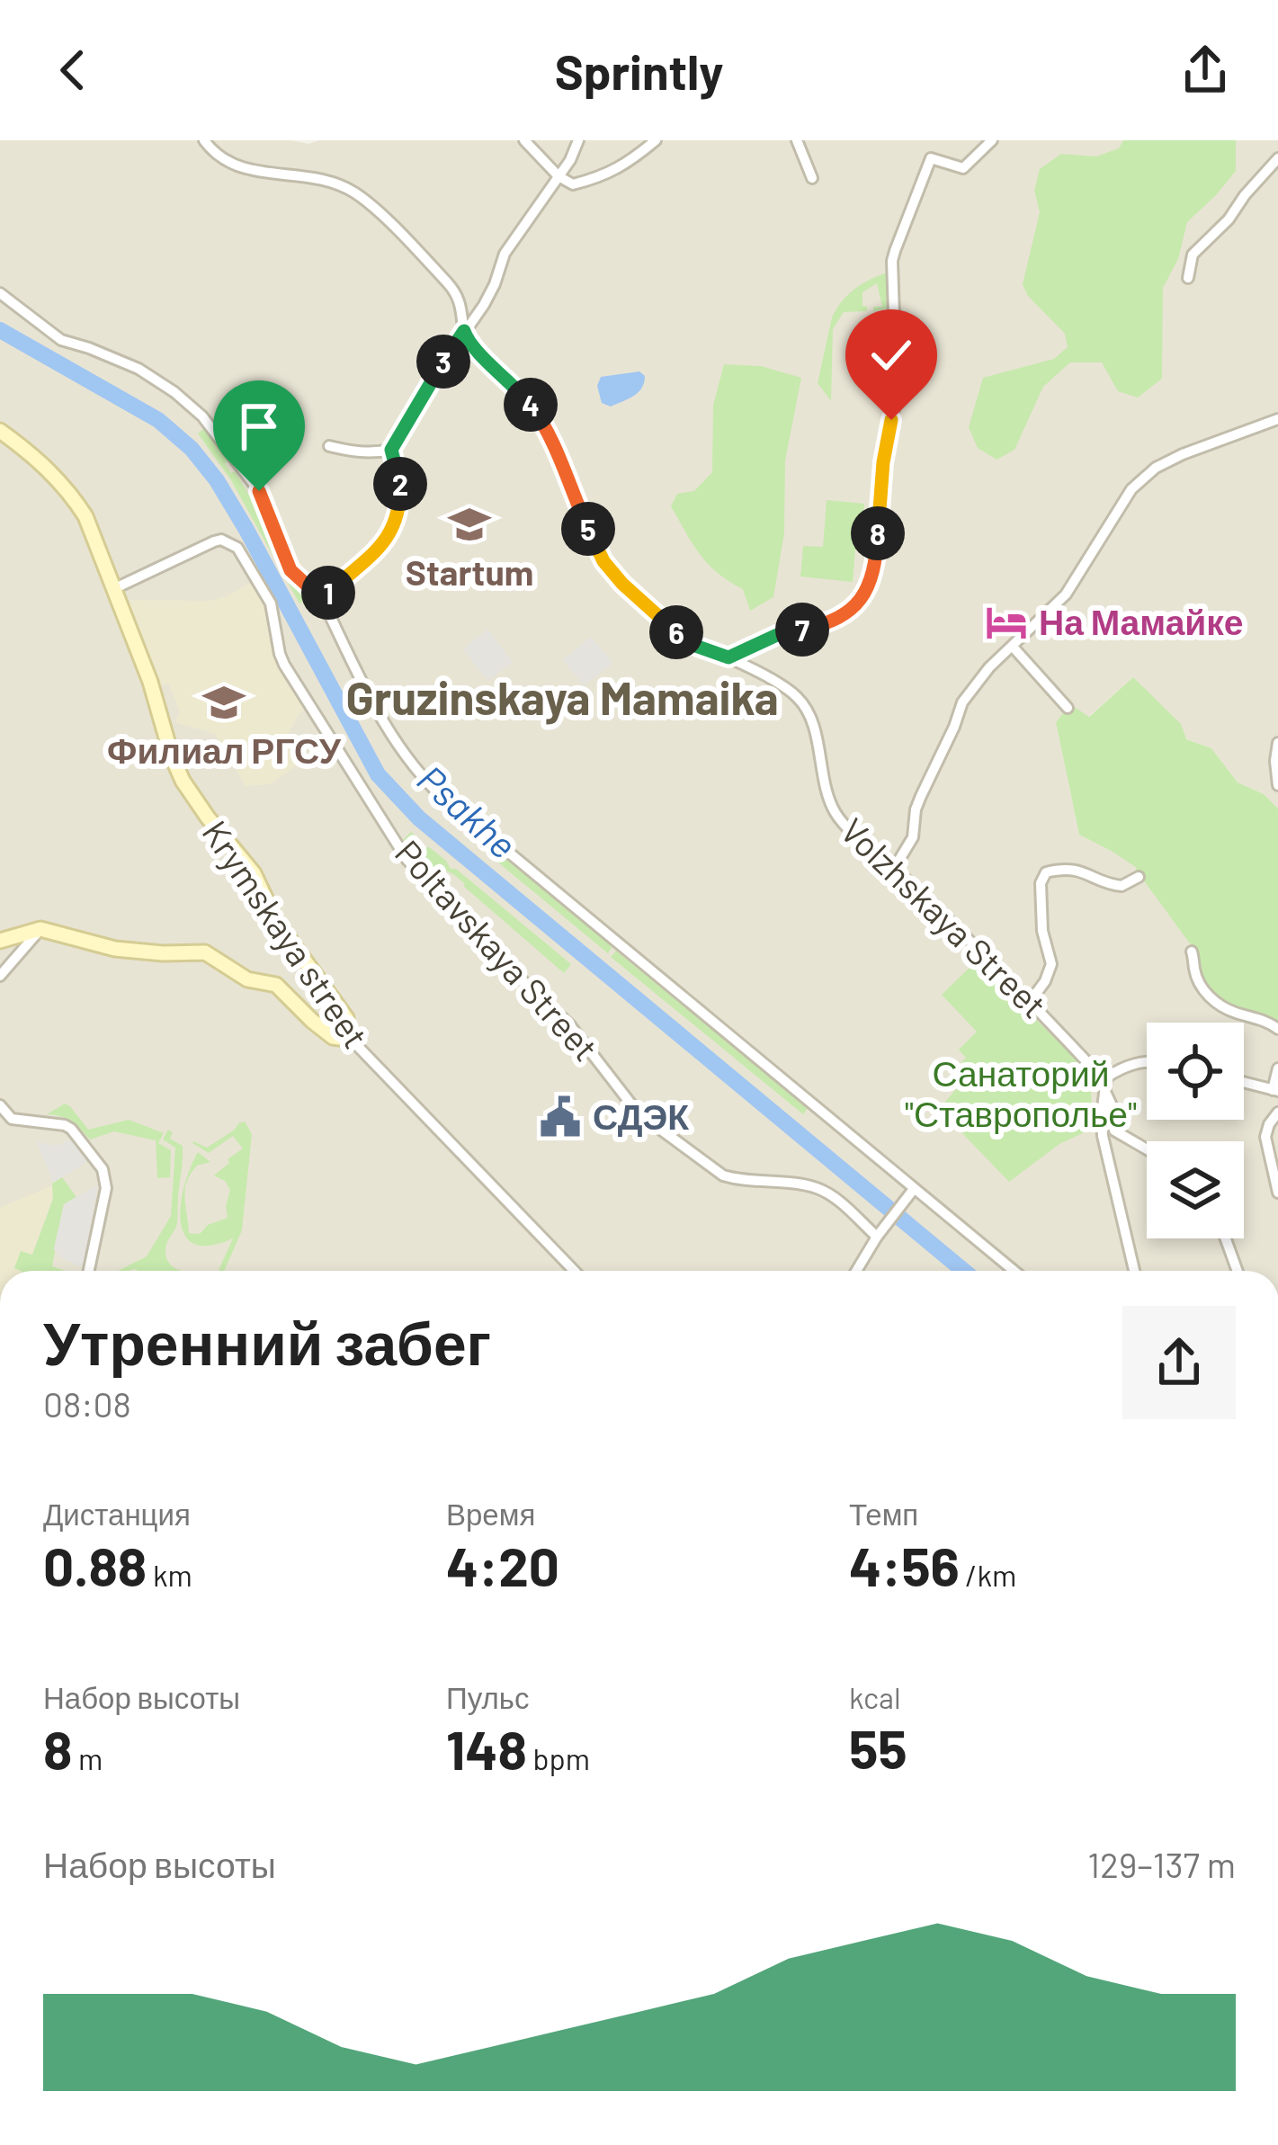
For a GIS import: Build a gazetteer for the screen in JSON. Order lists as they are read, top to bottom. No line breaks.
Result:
{"streets":{"street":["Volzhskaya Street","Krymskaya street","Poltavskaya Street"]},"crossings":[["Krymskaya street","Poltavskaya Street"]],"districts":["Gruzinskaya Mamaika"],"water":["Psakhe"],"parks":["Санаторий \"Ставрополье\""],"places":{"school or university":["Startum","Филиал РГСУ"],"hotel":["На Мамайке"],"public building":["СДЭК"]},"page":{"header":"Sprintly","pins":["3","4","2","5","8","1","7","6"],"heading":["Утренний забег","08:08"],"stats":[["Дистанция","0.88 km"],["Время","4:20"],["Темп","4:56 /km"],["Набор высоты","8 m"],["Пульс","148 bpm"],["kcal","55"]],"chart":["Набор высоты","129–137 m"]}}
